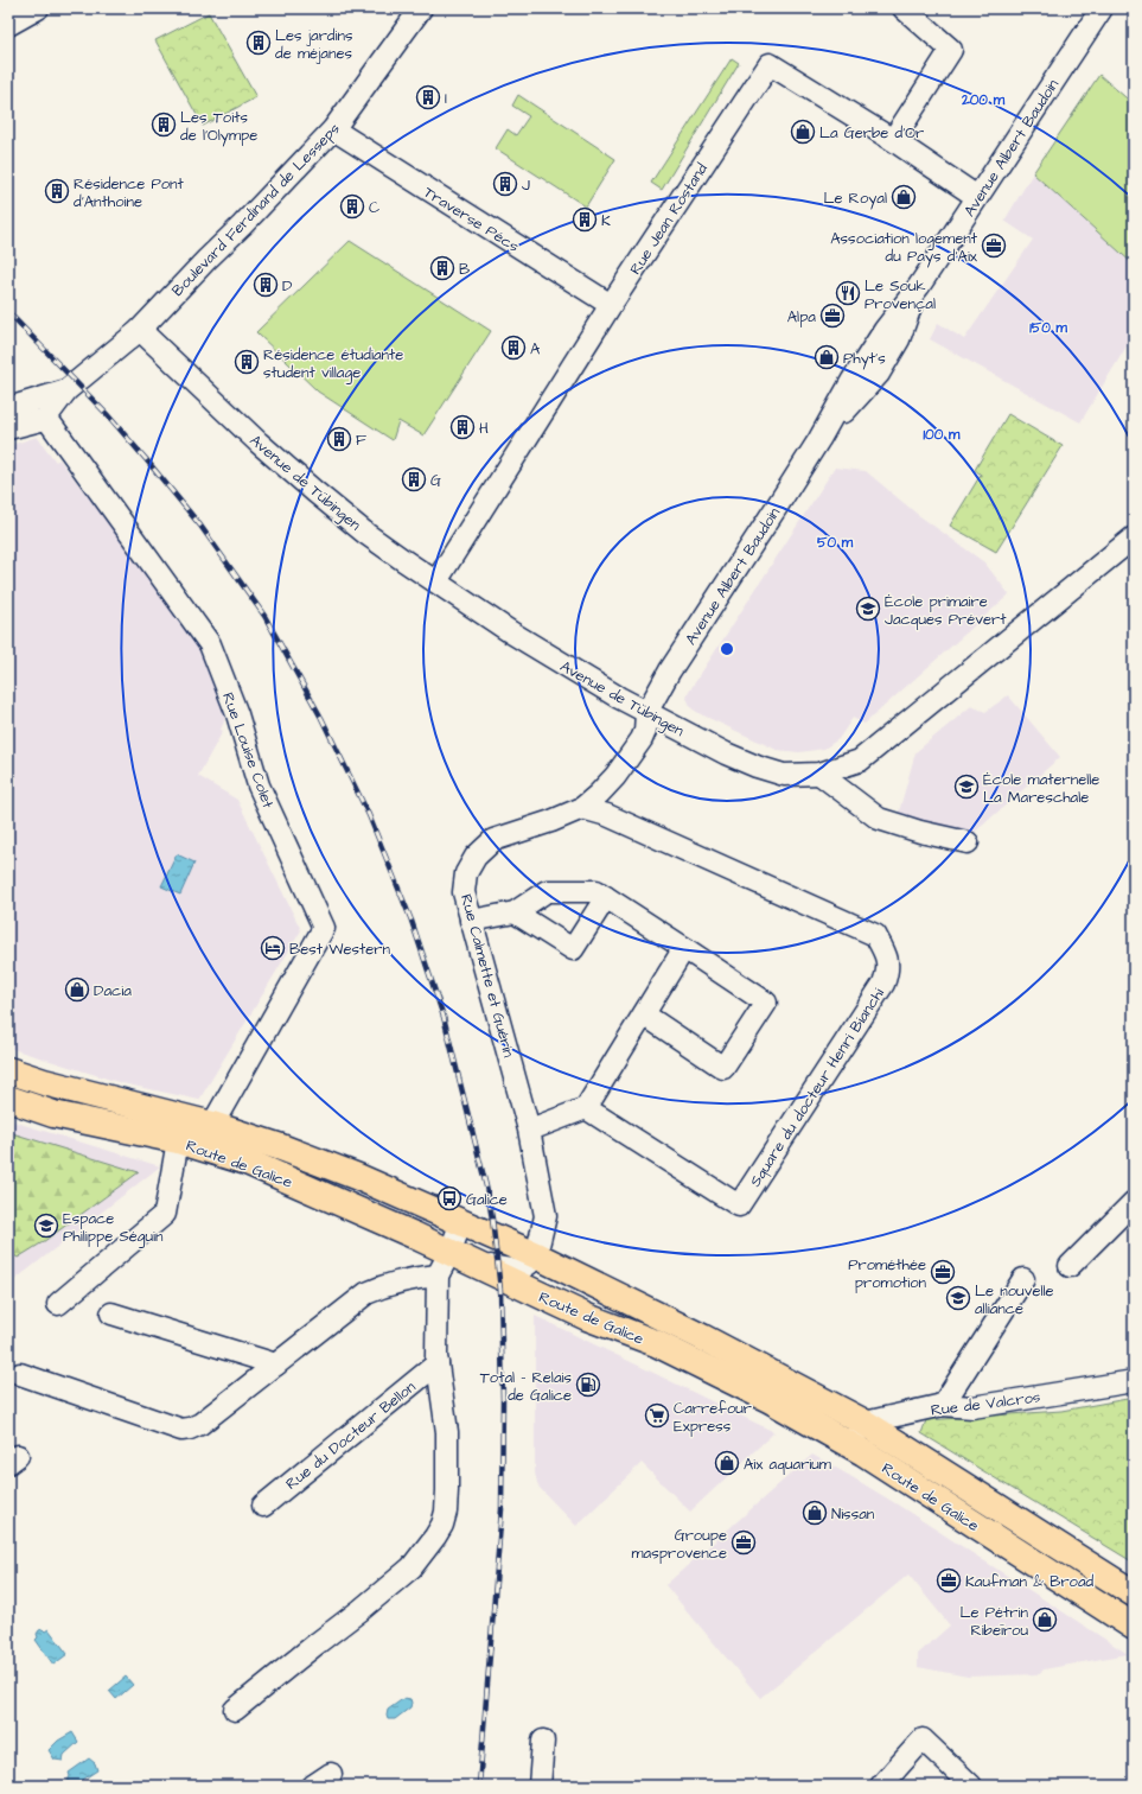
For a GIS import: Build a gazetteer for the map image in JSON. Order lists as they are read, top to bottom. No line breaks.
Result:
{"streets":{"main road":["Route de Galice"],"street":["Avenue Albert Baudoin","Boulevard Ferdinand de Lesseps","Traverse Pécs","Rue Jean Rostand","Avenue de Tübingen","Rue Louise Colet","Rue Calmette et Guérin","Square du docteur Henri Bianchi","Rue de Valcros","Rue du Docteur Bellon"]},"crossings":[["Avenue Albert Baudoin","Rue Jean Rostand"],["Avenue Albert Baudoin","Avenue de Tübingen"],["Avenue Albert Baudoin","Rue Calmette et Guérin"],["Boulevard Ferdinand de Lesseps","Traverse Pécs"],["Boulevard Ferdinand de Lesseps","Avenue de Tübingen"],["Traverse Pécs","Rue Jean Rostand"],["Rue Jean Rostand","Avenue de Tübingen"],["Avenue de Tübingen","Rue Calmette et Guérin"],["Rue Louise Colet","Route de Galice"],["Rue Calmette et Guérin","Square du docteur Henri Bianchi"],["Rue Calmette et Guérin","Route de Galice"],["Route de Galice","Rue de Valcros"]],"places":{"building":["Les jardins de méjanes","I","Les Toits de l'Olympe","J","Résidence Pont d'Anthoine","C","K","B","D","A","Résidence étudiante student village","H","F","G"],"shop":["La Gerbe d'Or","Le Royal","Phyt's","Dacia","Aix aquarium","Nissan","Le Pétrin Ribeïrou"],"office":["Association logement du Pays d’Aix","Alpa","Prométhée promotion","Groupe masprovence","Kaufman & Broad"],"restaurant":["Le Souk Provençal"],"school or university":["École primaire Jacques Prévert","École maternelle La Mareschale","Espace Philippe Séguin","Le nouvelle alliance"],"hotel":["Best Western"],"bus stop":["Galice"],"fuel station":["Total - Relais de Galice"],"supermarket":["Carrefour Express"]},"rings":["200 m","150 m","100 m","50 m"]}
